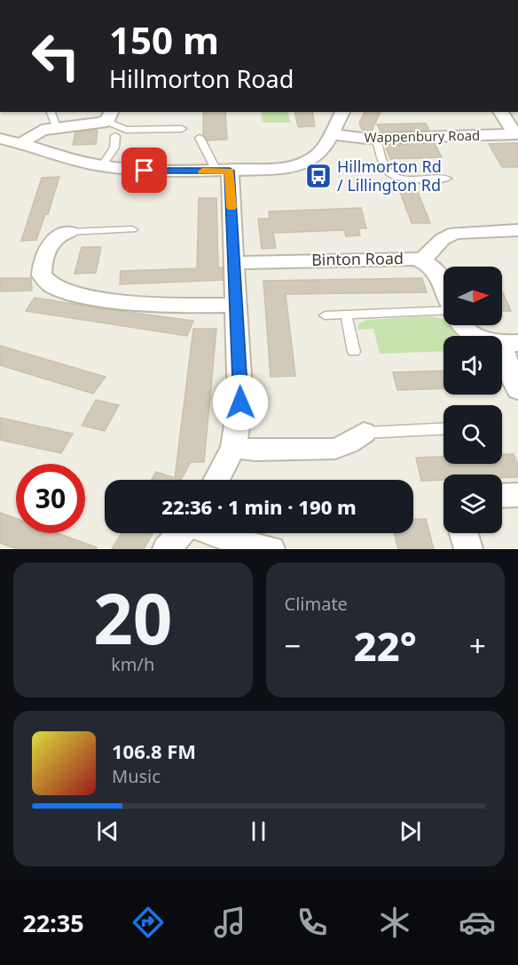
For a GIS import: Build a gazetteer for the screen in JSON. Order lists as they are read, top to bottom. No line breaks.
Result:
{"streets":{"street":["Wappenbury Road","Binton Road"]},"places":{"bus stop":["Hillmorton Rd / Lillington Rd"]},"north":"right","page":{"turn":["150 m","Hillmorton Road"],"limit":"30","trip":"22:36 · 1 min · 190 m","tile":[["20","km/h"],"Climate"],"heat":["−","22°","+"],"song":["106.8 FM","Music"],"tabs":"22:35"}}
